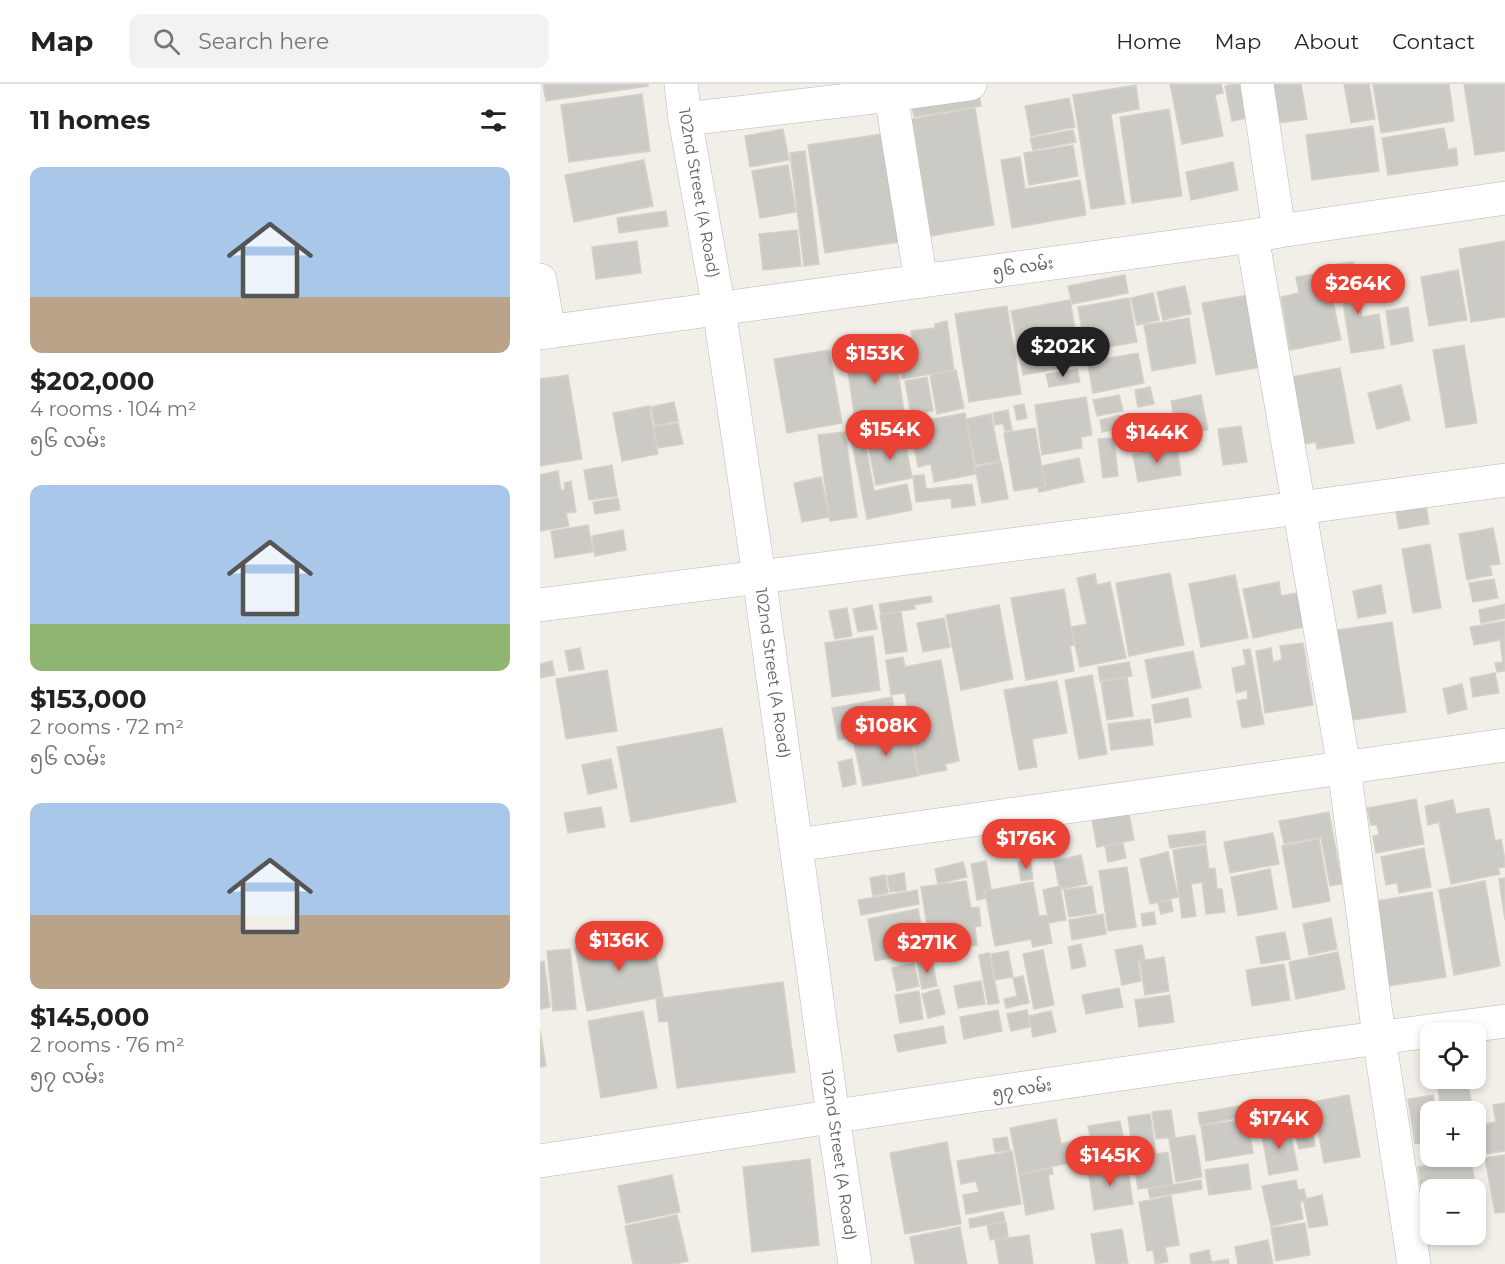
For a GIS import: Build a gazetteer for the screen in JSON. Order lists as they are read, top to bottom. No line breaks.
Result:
{"streets":{"street":["102nd Street (A Road)","၅၆ လမ်း","၅၇ လမ်း"]},"crossings":[["102nd Street (A Road)","၅၆ လမ်း"],["102nd Street (A Road)","၅၇ လမ်း"]],"page":{"header":"Map","search":"Search here","nav":["Home","Map","About","Contact"],"heading":"11 homes","list":[{"name":"$202,000","note":"4 rooms · 104 m² · ၅၆ လမ်း"},{"name":"$153,000","note":"2 rooms · 72 m² · ၅၆ လမ်း"},{"name":"$145,000","note":"2 rooms · 76 m² · ၅၇ လမ်း"}],"price":["$264K","$202K","$153K","$154K","$144K","$108K","$176K","$136K","$271K","$174K","$145K"],"map_buttons":["+","−"]}}
